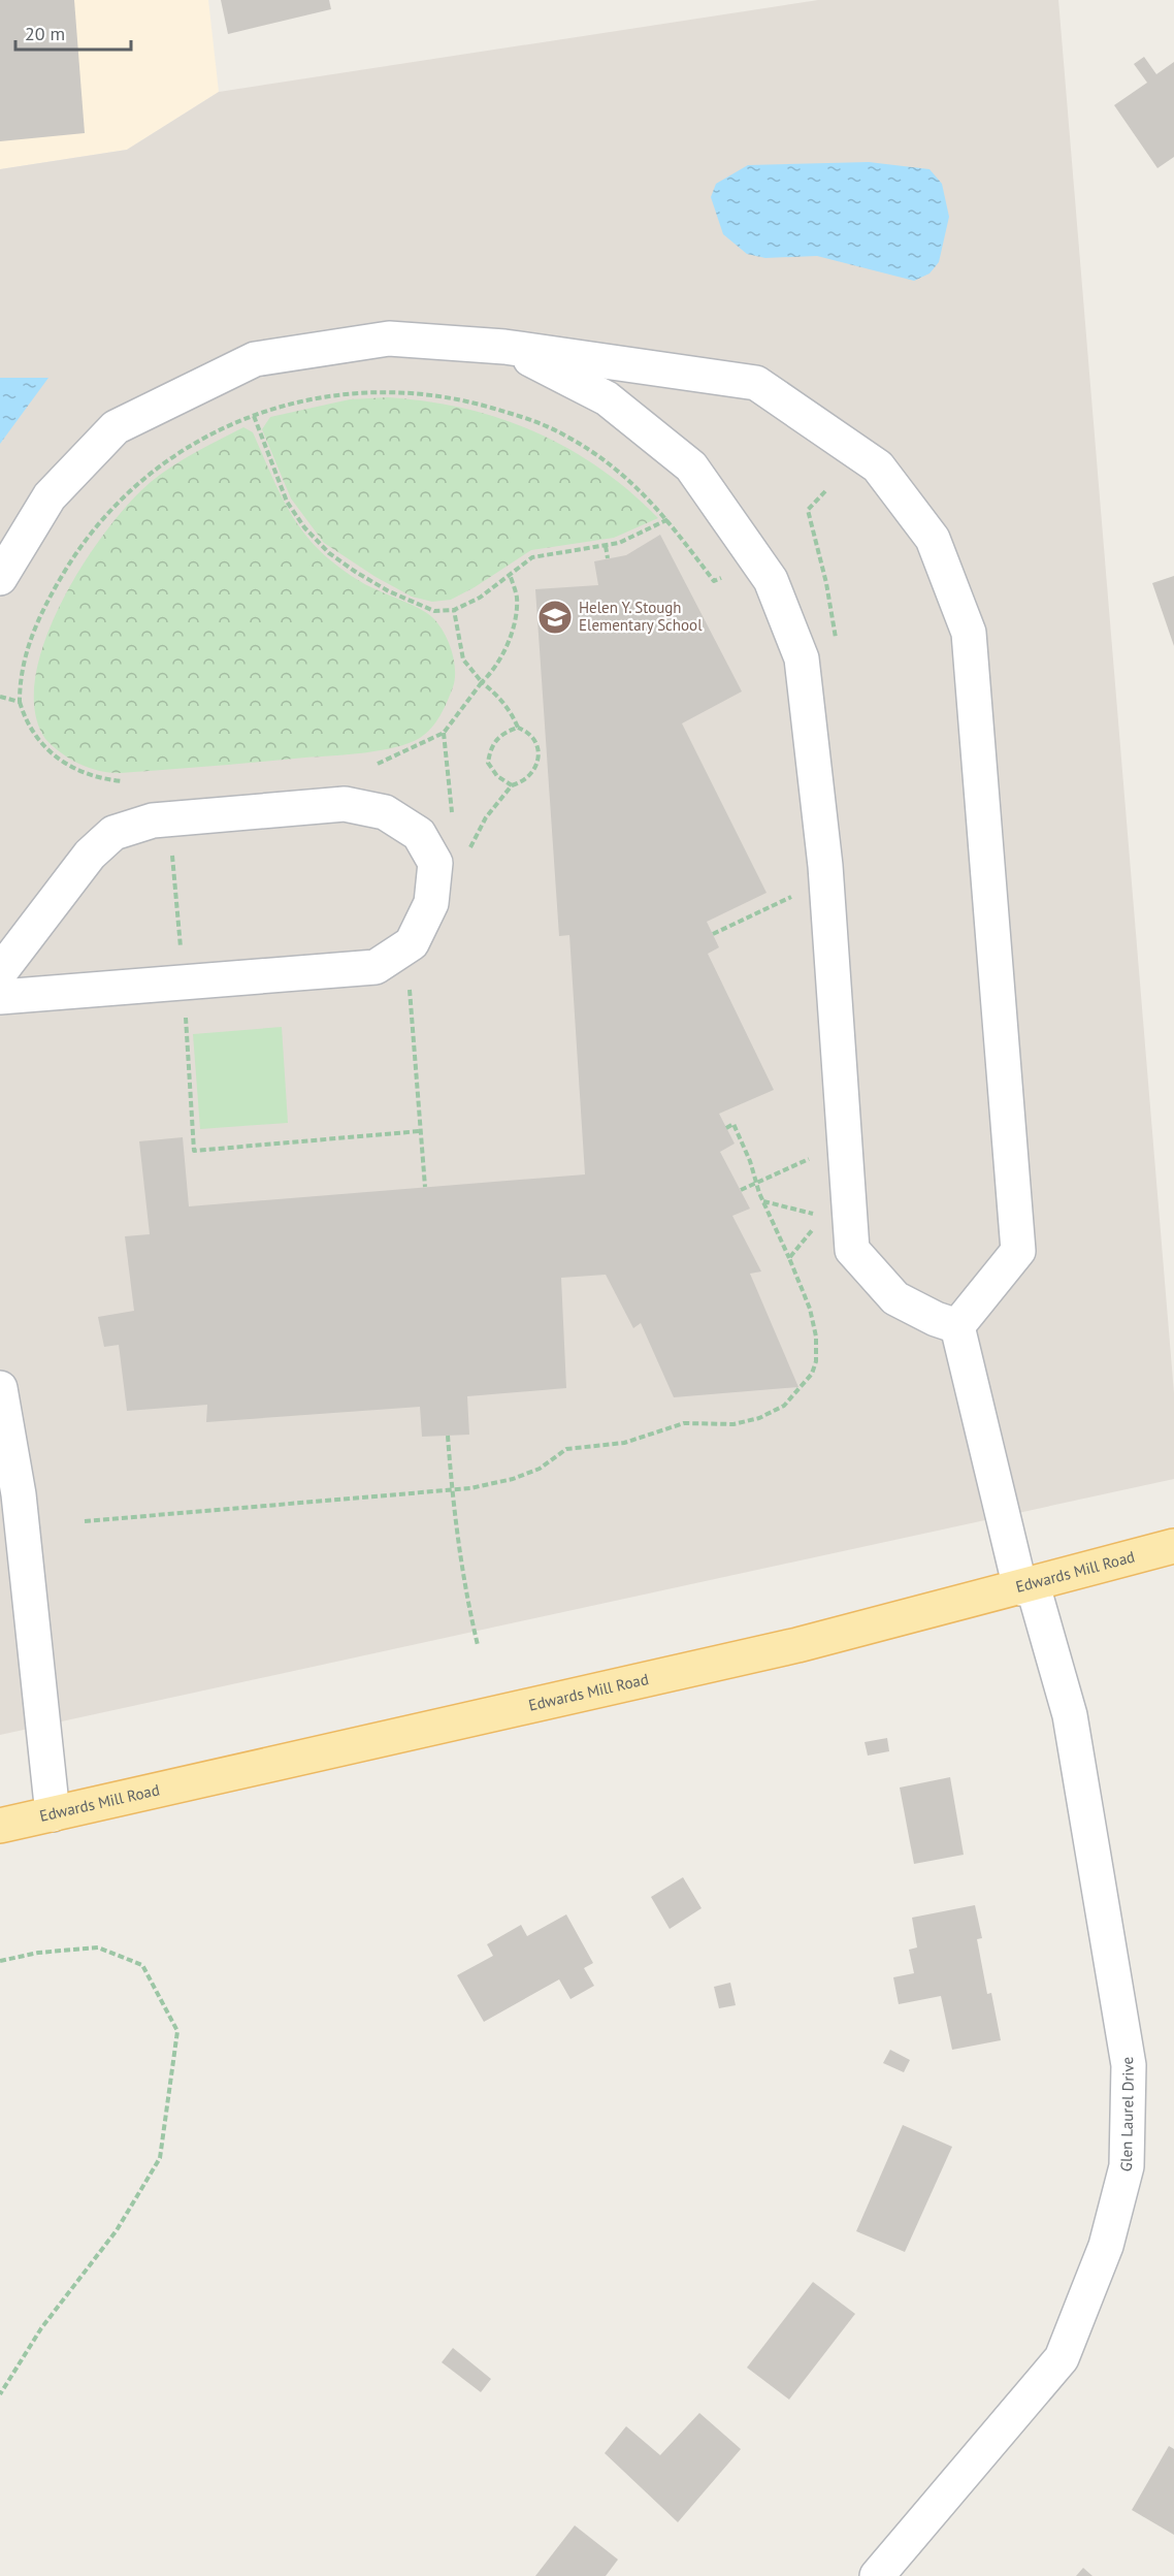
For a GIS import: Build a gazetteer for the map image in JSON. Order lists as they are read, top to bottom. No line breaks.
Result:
{"streets":{"main road":["Edwards Mill Road"],"street":["Glen Laurel Drive"]},"crossings":[["Edwards Mill Road","Glen Laurel Drive"]],"places":{"school or university":["Helen Y. Stough Elementary School"]},"scale_bar":"20 m"}
